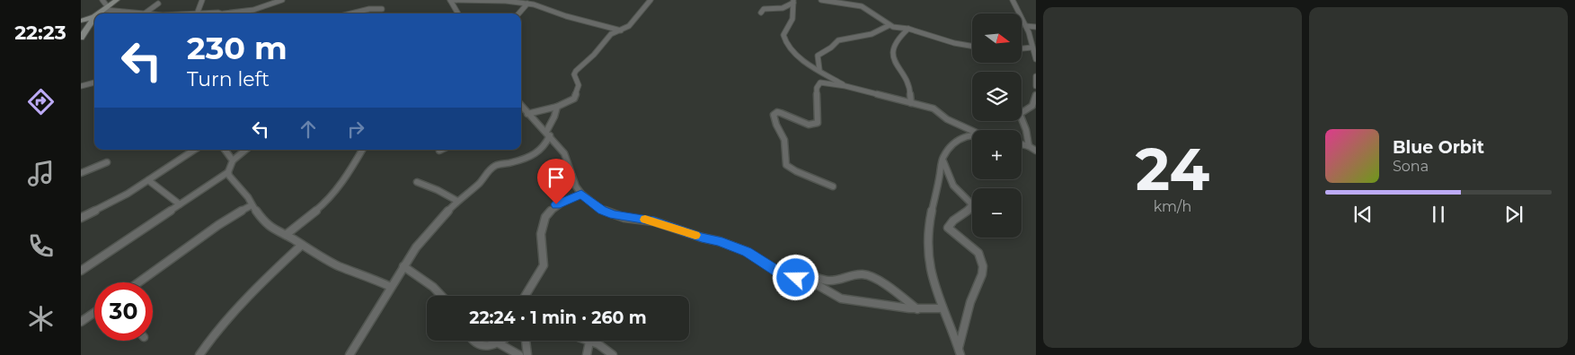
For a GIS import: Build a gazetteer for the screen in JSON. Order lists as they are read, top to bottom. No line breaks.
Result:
{"north":"right","page":{"tabs":"22:23","tile":["24","km/h"],"map_buttons":["+","−"],"turn":["230 m","Turn left"],"song":["Blue Orbit","Sona"],"limit":"30","trip":"22:24 · 1 min · 260 m"}}
